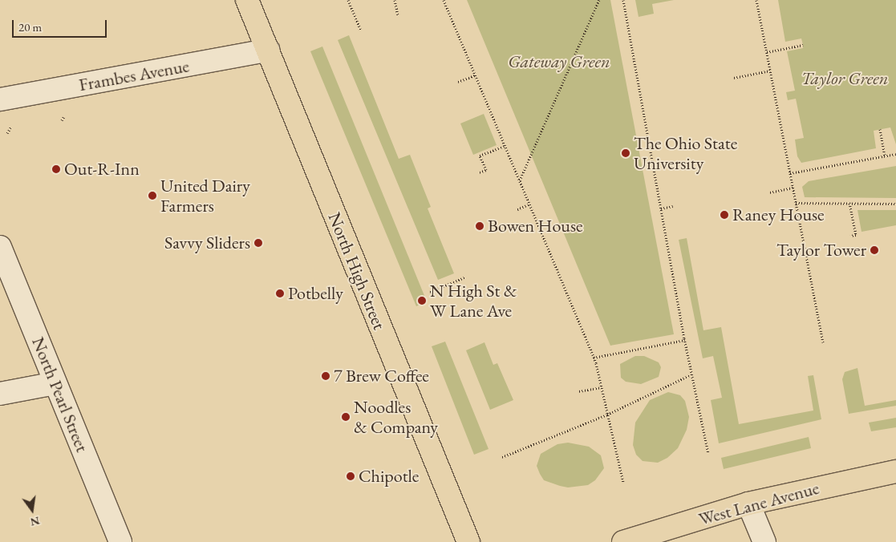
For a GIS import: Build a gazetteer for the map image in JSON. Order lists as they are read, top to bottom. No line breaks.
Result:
{"streets":{"main road":["North High Street","West Lane Avenue"],"street":["Frambes Avenue","North Pearl Street"]},"crossings":[["Frambes Avenue","North High Street"]],"parks":["Gateway Green","Taylor Green"],"places":["The Ohio State University","Out-R-Inn","United Dairy Farmers","Raney House","Bowen House","Savvy Sliders","Taylor Tower","Potbelly","N High St & W Lane Ave","7 Brew Coffee","Noodles & Company","Chipotle"],"scale_bar":"20 m","north":"bottom"}
